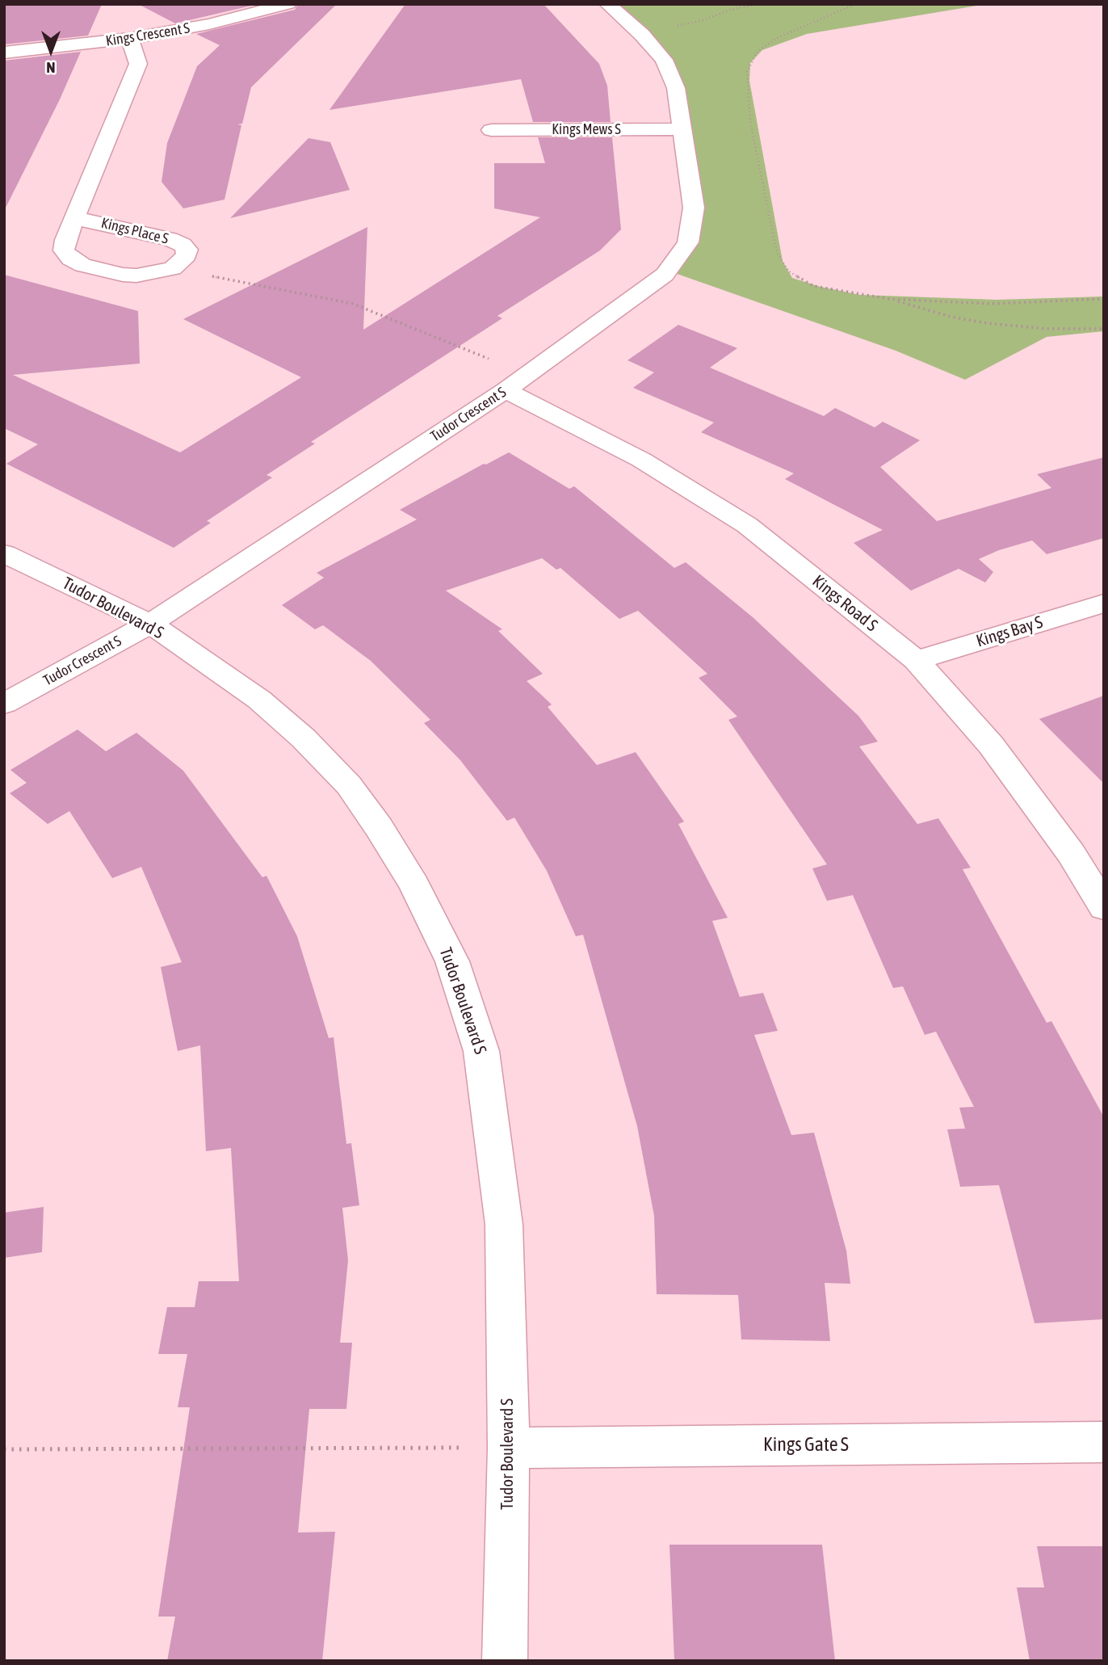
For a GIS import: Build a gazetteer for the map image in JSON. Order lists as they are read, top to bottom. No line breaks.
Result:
{"streets":{"street":["Kings Crescent S","Kings Mews S","Kings Place S","Tudor Crescent S","Kings Road S","Tudor Boulevard S","Kings Bay S","Kings Gate S"]},"crossings":[["Kings Crescent S","Kings Place S"],["Kings Mews S","Tudor Crescent S"],["Tudor Crescent S","Kings Road S"],["Tudor Crescent S","Tudor Boulevard S"],["Kings Road S","Kings Bay S"],["Tudor Boulevard S","Kings Gate S"]],"north":"bottom"}
